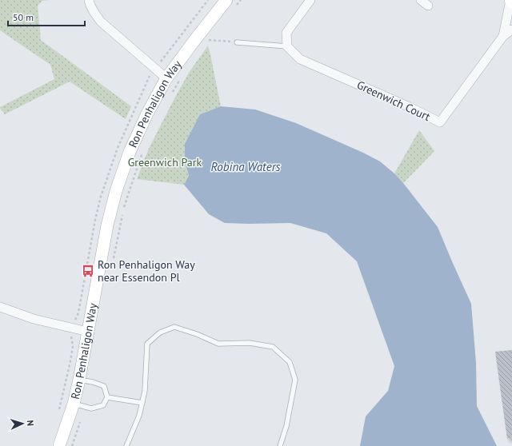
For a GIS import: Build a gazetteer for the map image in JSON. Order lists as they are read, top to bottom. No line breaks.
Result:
{"streets":{"street":["Greenwich Court","Ron Penhaligon Way"]},"water":["Robina Waters"],"parks":["Greenwich Park"],"places":{"bus stop":["Ron Penhaligon Way near Essendon Pl"]},"scale_bar":"50 m","north":"right"}
